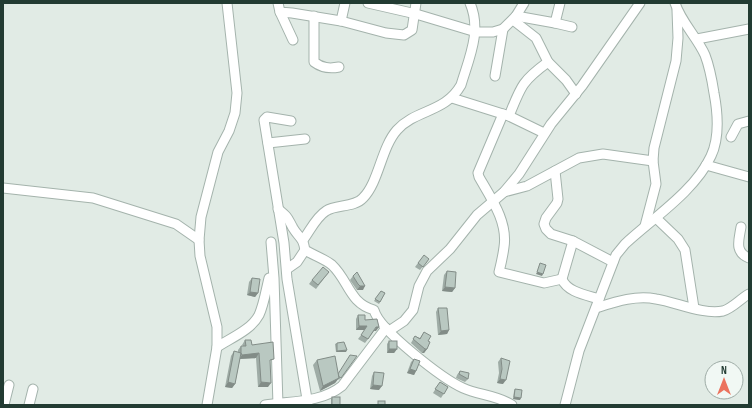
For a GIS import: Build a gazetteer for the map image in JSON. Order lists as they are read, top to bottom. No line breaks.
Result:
{"north":"top"}
